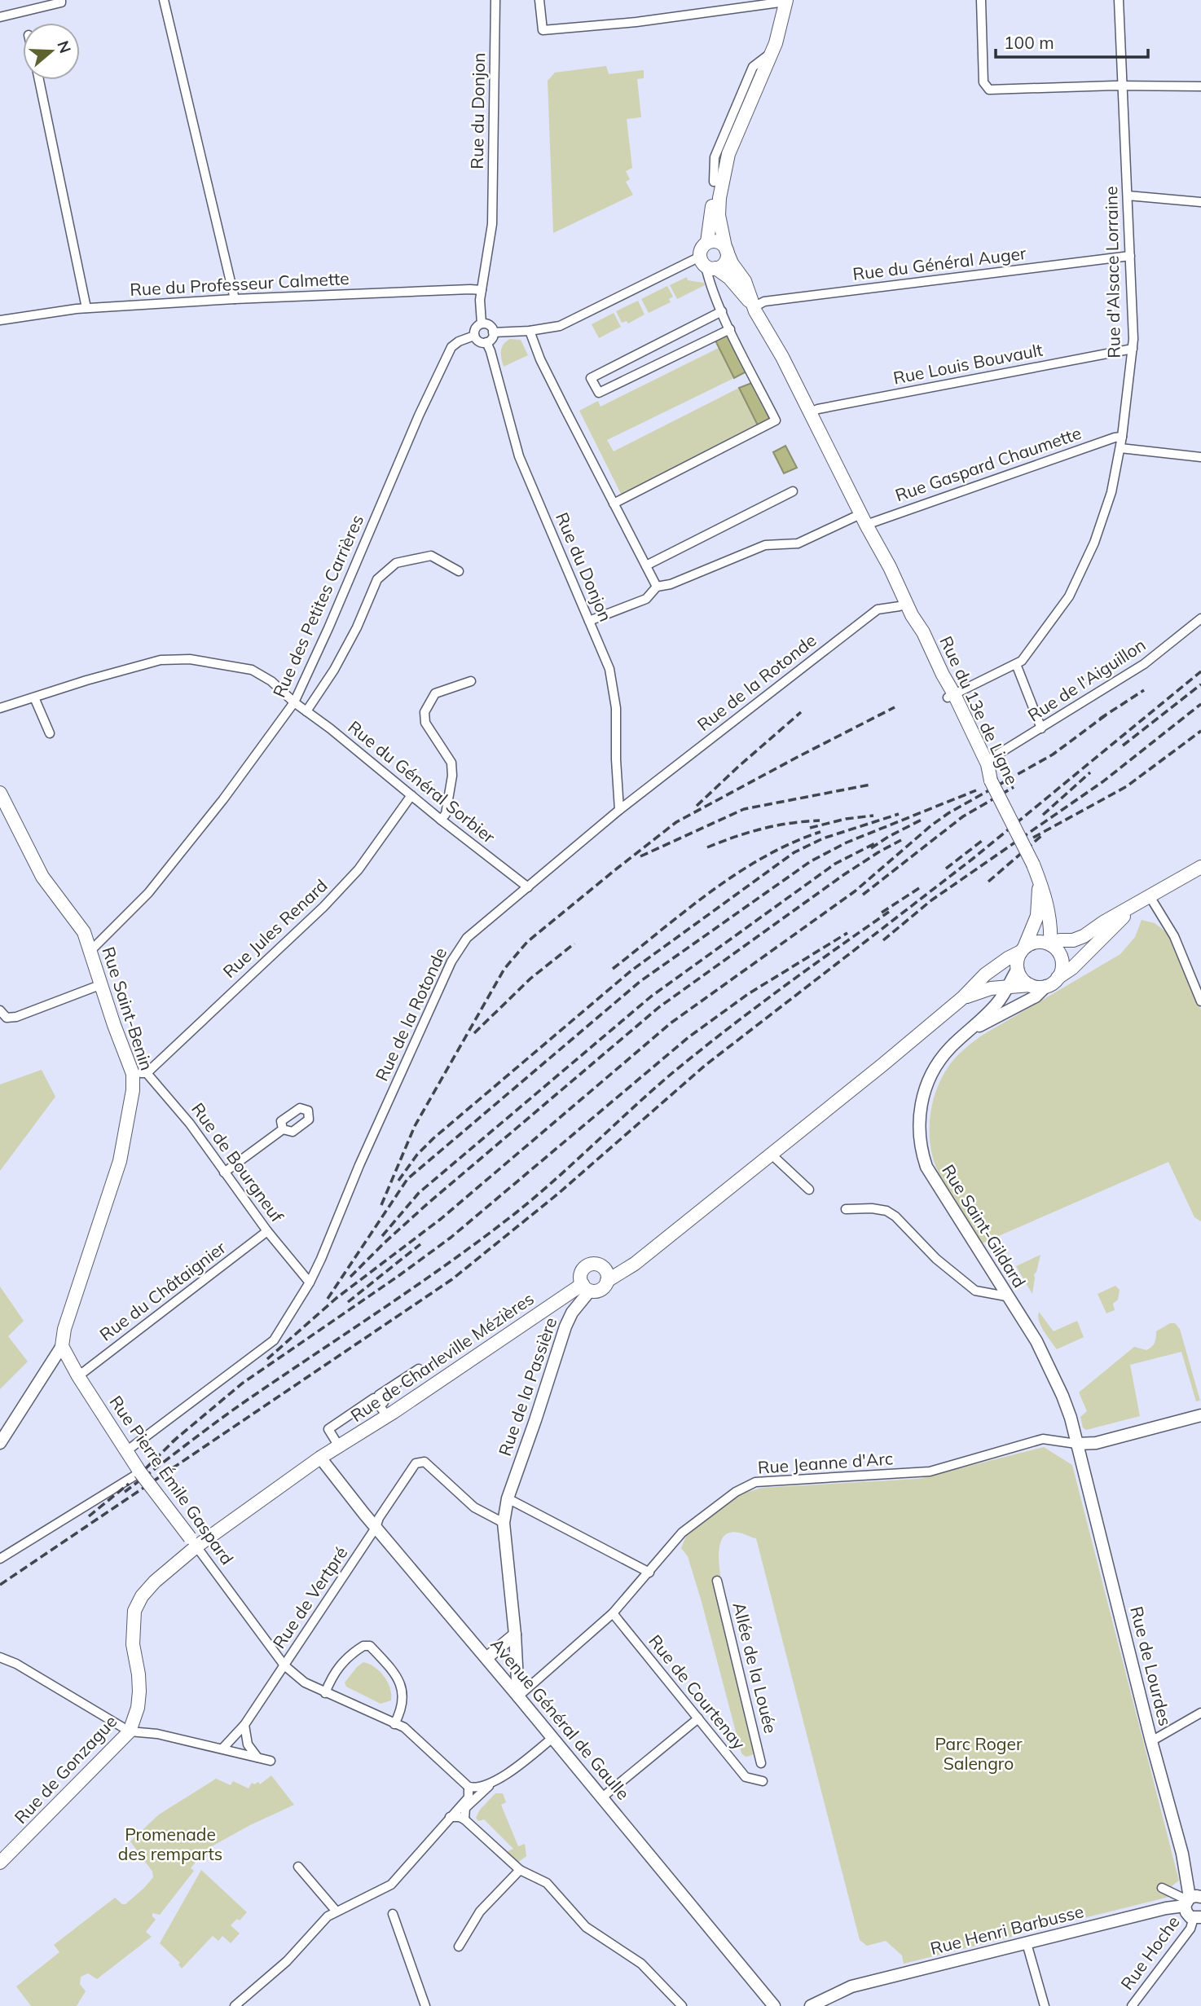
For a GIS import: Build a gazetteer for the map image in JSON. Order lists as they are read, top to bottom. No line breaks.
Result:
{"streets":{"main road":["Rue du 13e de Ligne","Rue Saint-Benin","Rue de Charleville Mézières","Rue Pierre Émile Gaspard","Rue de Gonzague"],"street":["Rue du Donjon","Rue du Général Auger","Rue d'Alsace Lorraine","Rue du Professeur Calmette","Rue Louis Bouvault","Rue Gaspard Chaumette","Rue des Petites Carrières","Rue de l'Aiguillon","Rue de la Rotonde","Rue du Général Sorbier","Rue Jules Renard","Rue de Bourgneuf","Rue Saint-Gildard","Rue du Châtaignier","Rue de la Passière","Rue Jeanne d'Arc","Rue de Vertpré","Rue de Lourdes","Allée de la Louée","Rue de Courtenay","Avenue Général de Gaulle","Rue Henri Barbusse","Rue Hoche"]},"crossings":[["Rue du Donjon","Rue du Professeur Calmette"],["Rue du Donjon","Rue Gaspard Chaumette"],["Rue du Donjon","Rue des Petites Carrières"],["Rue du Donjon","Rue de la Rotonde"],["Rue du Général Auger","Rue d'Alsace Lorraine"],["Rue du Général Auger","Rue du 13e de Ligne"],["Rue d'Alsace Lorraine","Rue Louis Bouvault"],["Rue d'Alsace Lorraine","Rue Gaspard Chaumette"],["Rue d'Alsace Lorraine","Rue du 13e de Ligne"],["Rue Louis Bouvault","Rue du 13e de Ligne"],["Rue Gaspard Chaumette","Rue du 13e de Ligne"],["Rue des Petites Carrières","Rue du Général Sorbier"],["Rue des Petites Carrières","Rue Saint-Benin"],["Rue de l'Aiguillon","Rue du 13e de Ligne"],["Rue de la Rotonde","Rue du 13e de Ligne"],["Rue de la Rotonde","Rue du Général Sorbier"],["Rue de la Rotonde","Rue de Bourgneuf"],["Rue de la Rotonde","Rue Pierre Émile Gaspard"],["Rue du 13e de Ligne","Rue Saint-Gildard"],["Rue du Général Sorbier","Rue Jules Renard"],["Rue Jules Renard","Rue Saint-Benin"],["Rue Jules Renard","Rue de Bourgneuf"],["Rue Saint-Benin","Rue de Bourgneuf"],["Rue Saint-Benin","Rue Pierre Émile Gaspard"],["Rue de Bourgneuf","Rue du Châtaignier"],["Rue Saint-Gildard","Rue Jeanne d'Arc"],["Rue Saint-Gildard","Rue de Lourdes"],["Rue du Châtaignier","Rue Pierre Émile Gaspard"],["Rue de Charleville Mézières","Rue de la Passière"],["Rue de Charleville Mézières","Rue Pierre Émile Gaspard"],["Rue de Charleville Mézières","Avenue Général de Gaulle"],["Rue de Charleville Mézières","Rue de Gonzague"],["Rue de la Passière","Rue Jeanne d'Arc"],["Rue de la Passière","Rue de Vertpré"],["Rue de la Passière","Avenue Général de Gaulle"],["Rue Jeanne d'Arc","Rue de Lourdes"],["Rue Jeanne d'Arc","Rue de Courtenay"],["Rue Jeanne d'Arc","Avenue Général de Gaulle"],["Rue Pierre Émile Gaspard","Rue de Vertpré"],["Rue Pierre Émile Gaspard","Rue de Gonzague"],["Rue de Vertpré","Avenue Général de Gaulle"],["Rue de Lourdes","Rue Henri Barbusse"]],"parks":["Parc Roger Salengro","Promenade des remparts"],"scale_bar":"100 m","north":"right"}
